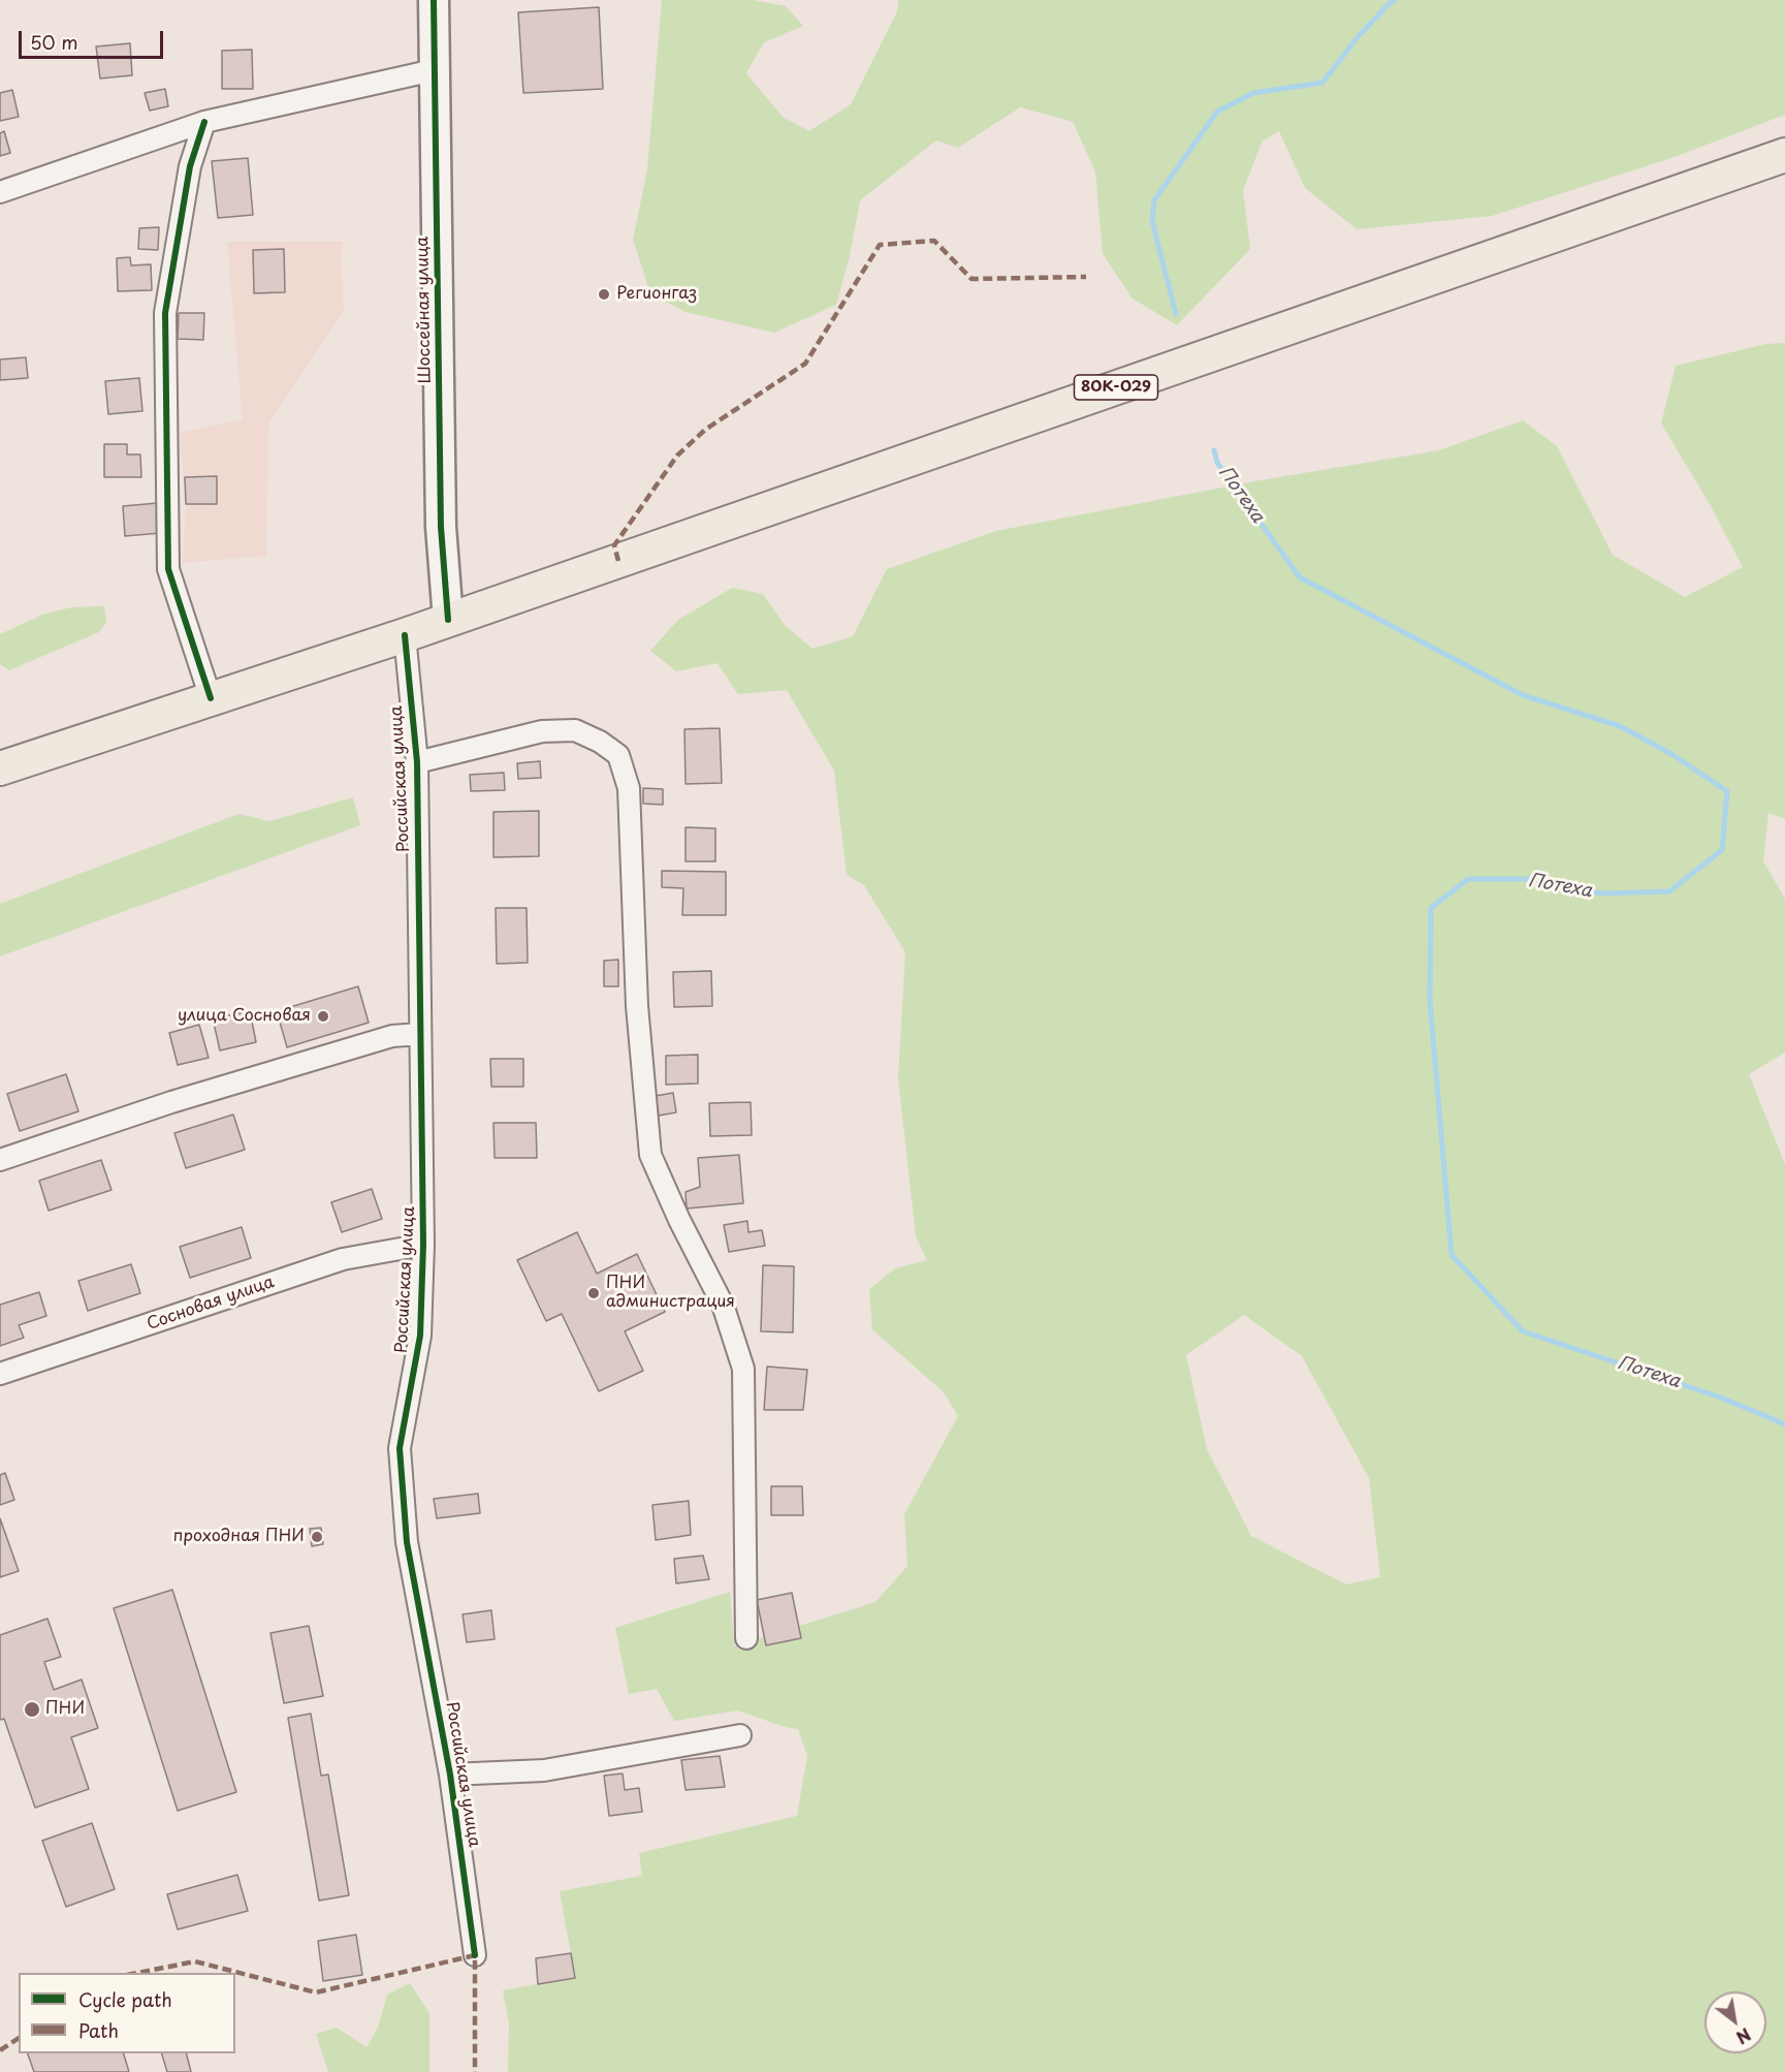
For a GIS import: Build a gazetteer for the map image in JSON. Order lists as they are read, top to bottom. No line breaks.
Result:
{"streets":{"main road":["80К-029"],"street":["Шоссейная улица","Российская улица","Сосновая улица"]},"crossings":[["Шоссейная улица","80К-029"],["80К-029","Российская улица"],["Российская улица","Сосновая улица"]],"water":["Потеха"],"places":["Регионгаз","улица Сосновая","ПНИ администрация","проходная ПНИ","ПНИ"],"legend":["Cycle path","Path"],"scale_bar":"50 m","north":"bottom right"}
